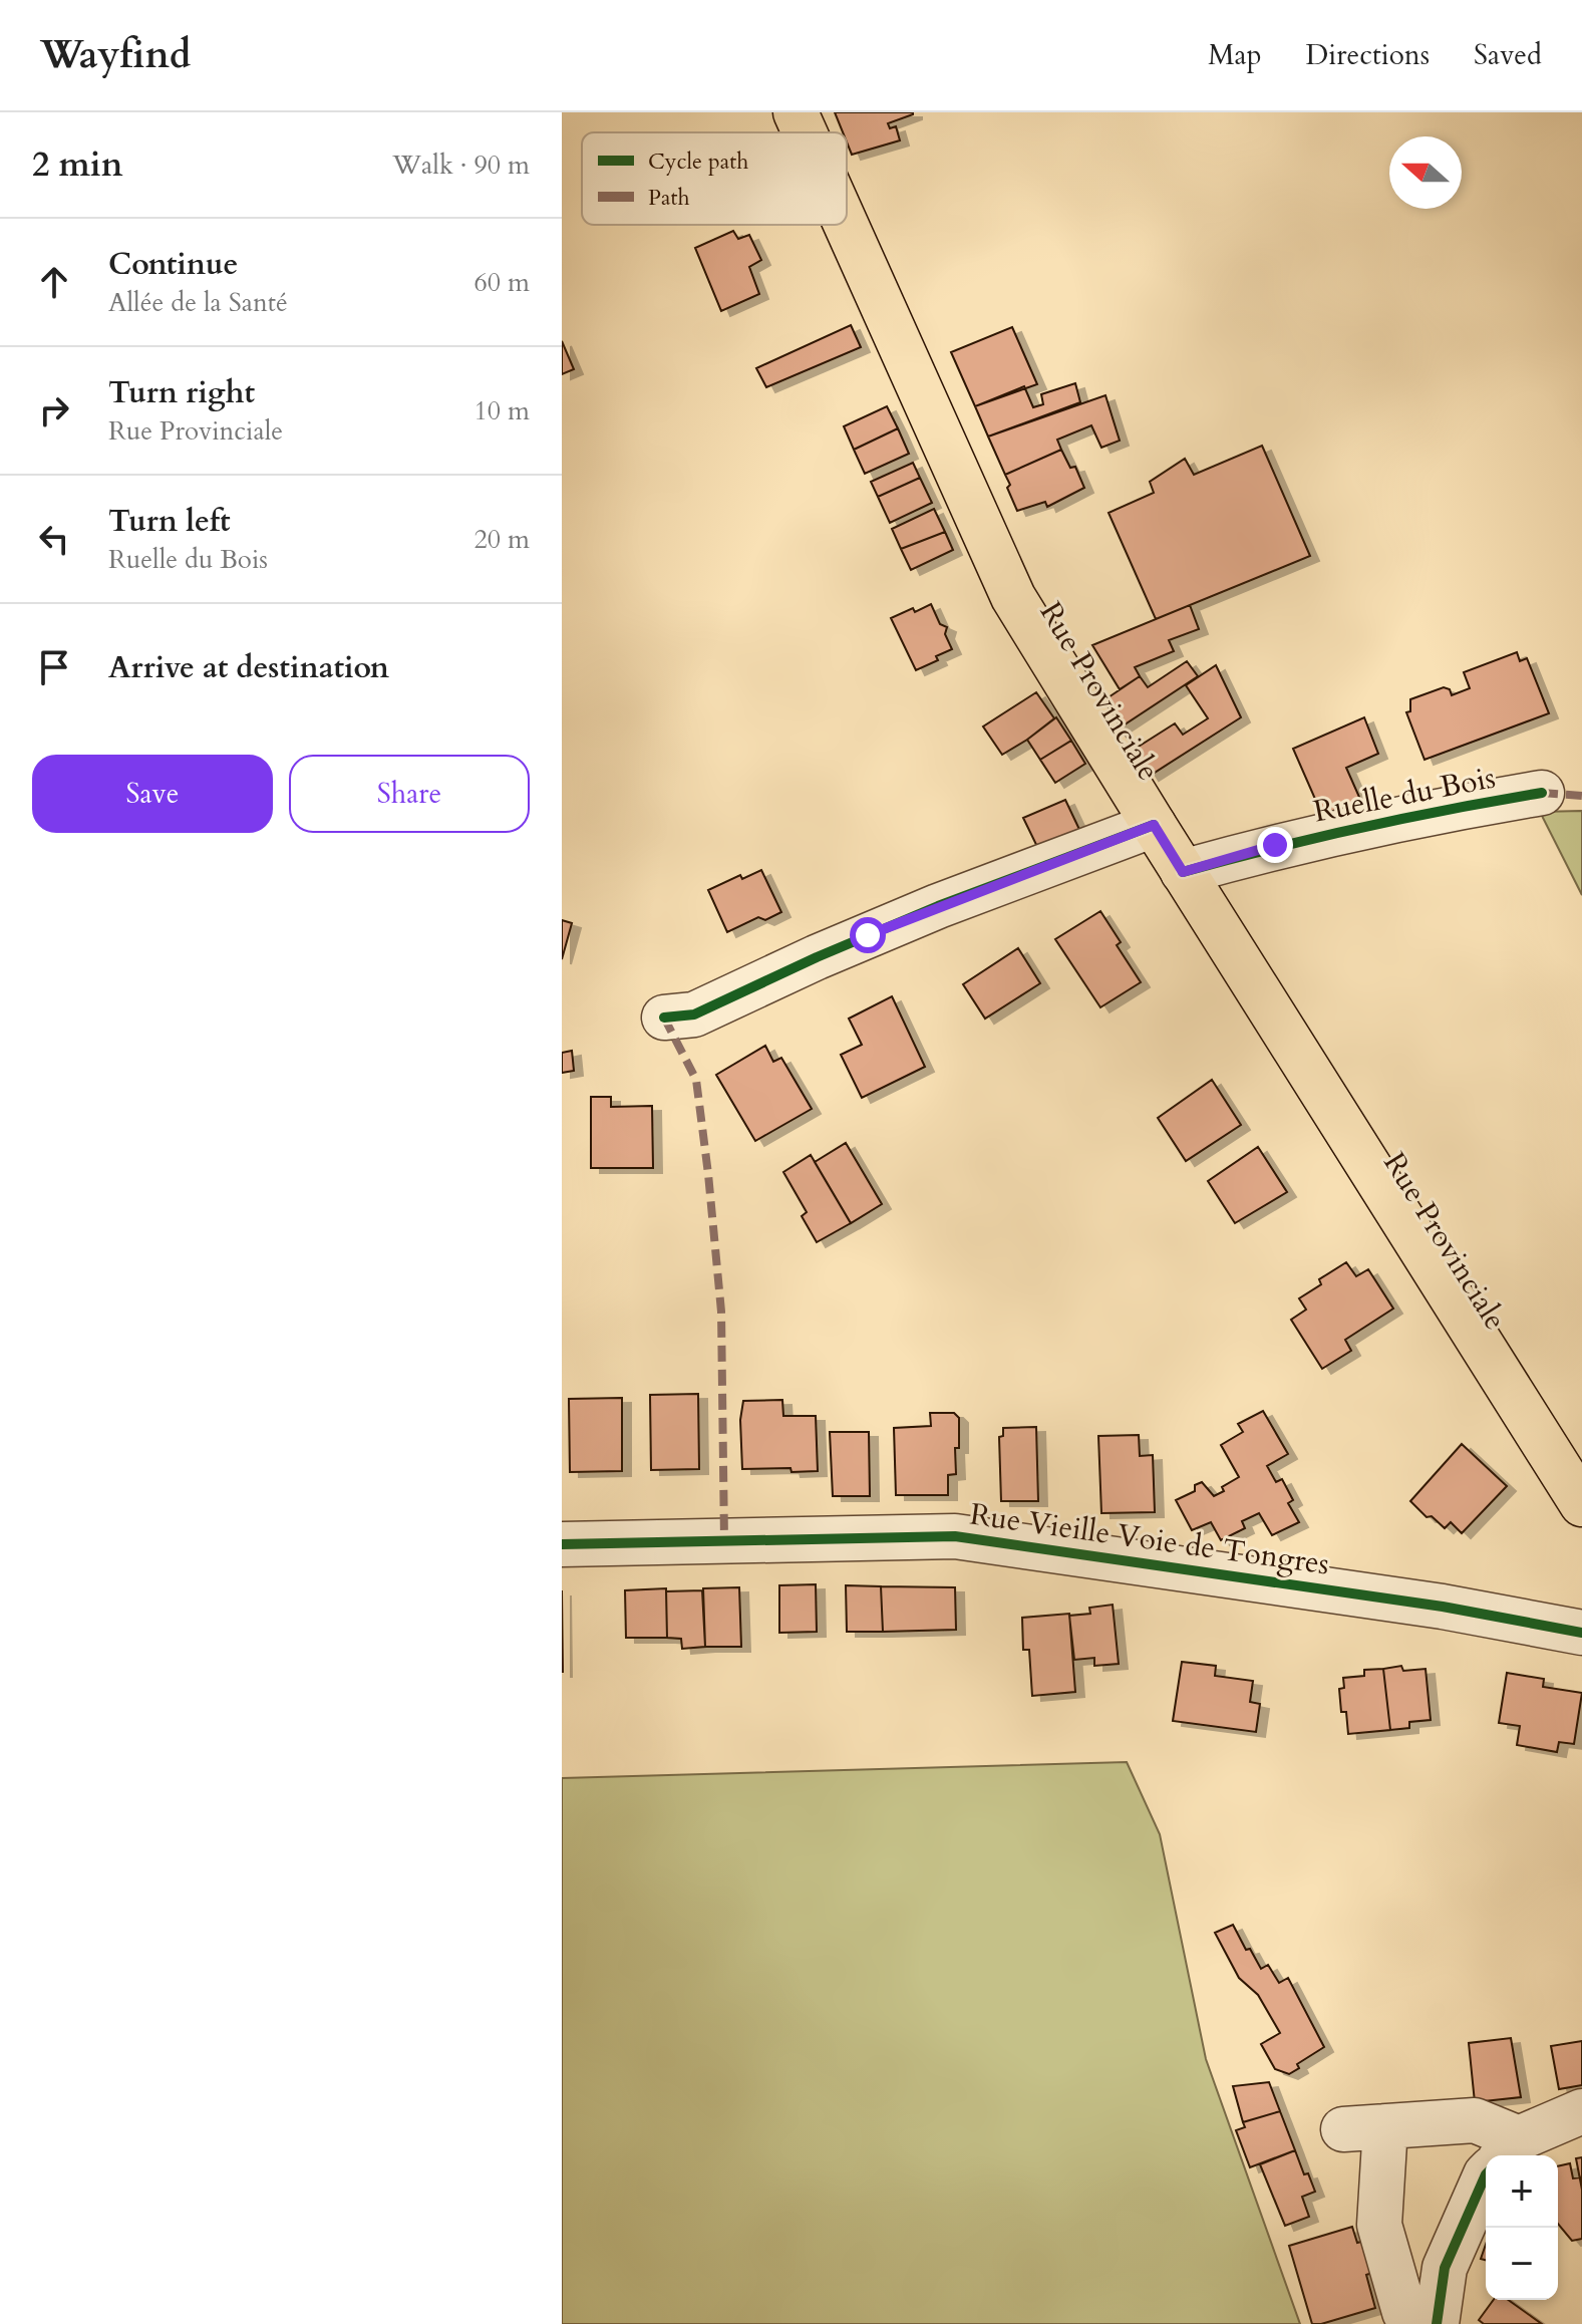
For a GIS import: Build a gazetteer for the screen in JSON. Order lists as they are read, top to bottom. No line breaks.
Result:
{"streets":{"main road":["Rue Provinciale"],"street":["Ruelle du Bois","Rue Vieille Voie de Tongres"]},"crossings":[["Rue Provinciale","Ruelle du Bois"]],"legend":["Cycle path","Path"],"north":"left","page":{"header":"Wayfind","nav":["Map","Directions","Saved"],"heading":["2 min","Walk · 90 m"],"list":[["Continue","Allée de la Santé","60 m"],["Turn right","Rue Provinciale","10 m"],["Turn left","Ruelle du Bois","20 m"],"Arrive at destination"],"buttons":["Save","Share"],"map_buttons":["+","−"]}}
